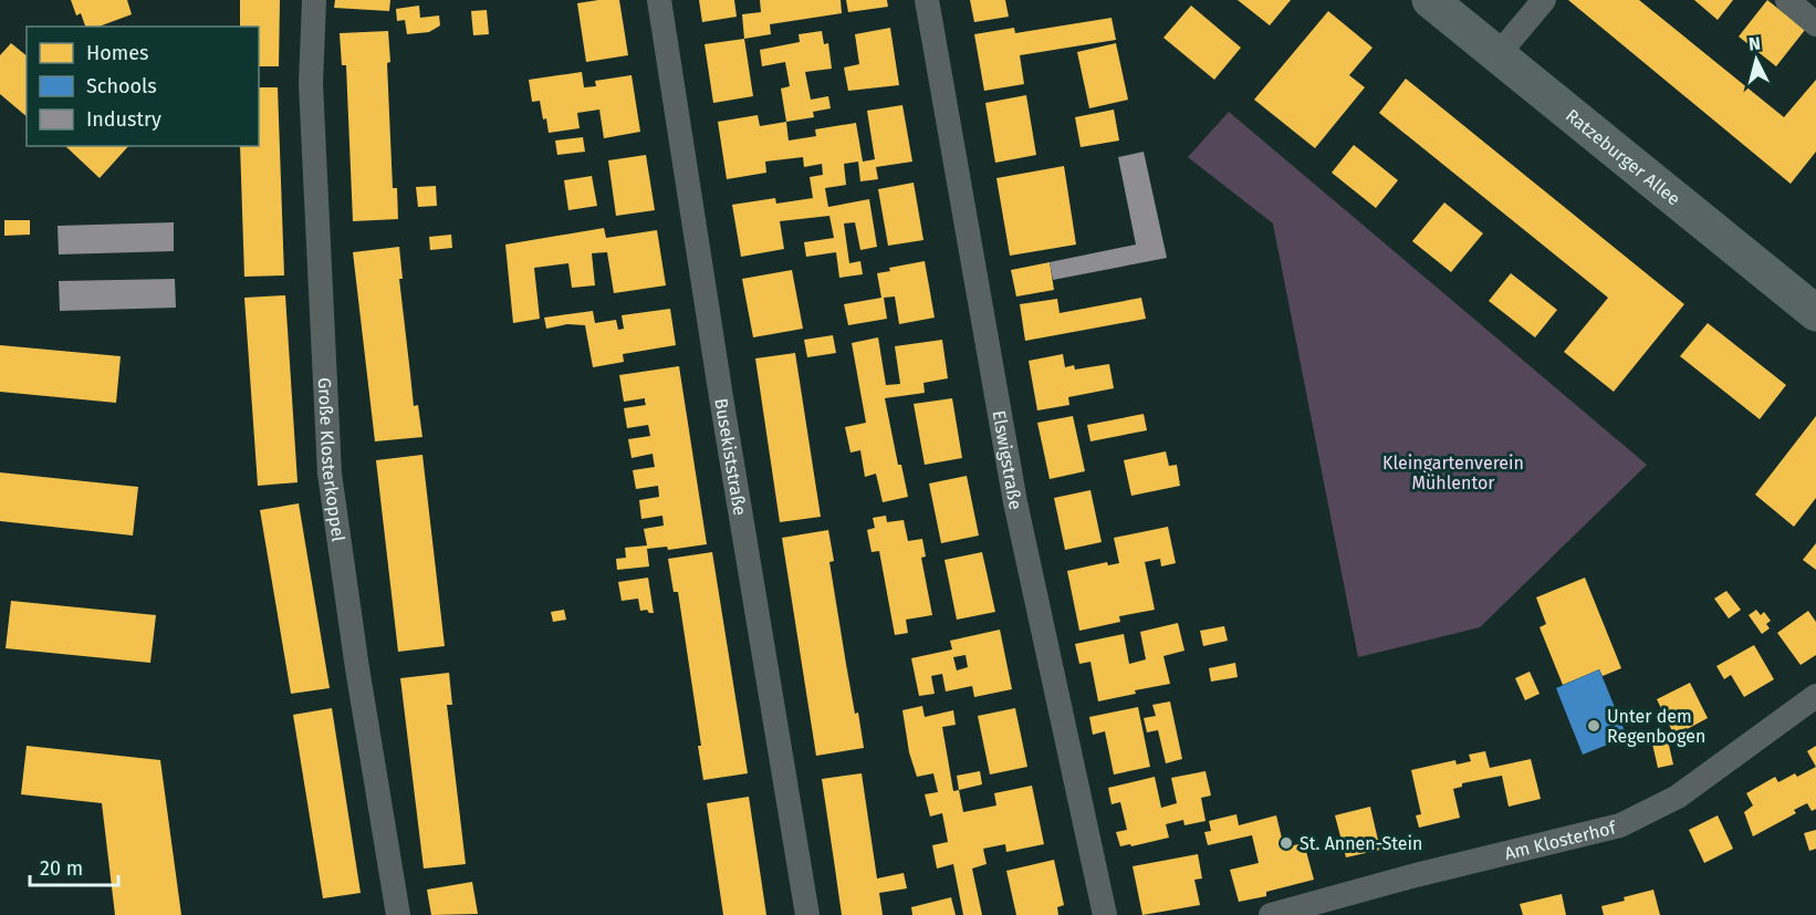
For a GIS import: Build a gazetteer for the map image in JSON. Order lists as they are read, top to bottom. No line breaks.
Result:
{"streets":{"main road":["Ratzeburger Allee"],"street":["Busekiststraße","Große Klosterkoppel","Elswigstraße","Am Klosterhof"]},"parks":["Kleingartenverein Mühlentor"],"places":["Unter dem Regenbogen","St. Annen-Stein"],"legend":["Homes","Schools","Industry"],"scale_bar":"20 m","north":"top"}
